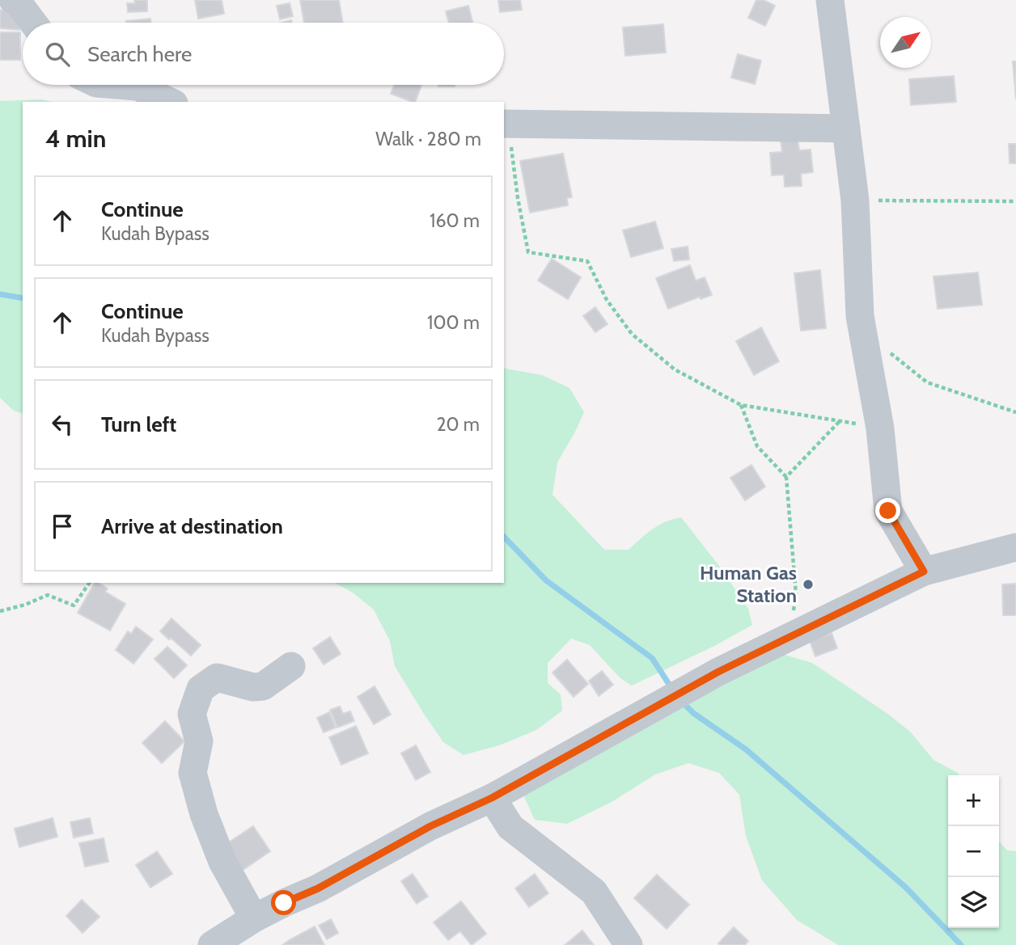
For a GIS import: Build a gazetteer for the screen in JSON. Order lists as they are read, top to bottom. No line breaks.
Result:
{"places":["Human Gas Station"],"north":"top right","page":{"search":"Search here","heading":["4 min","Walk · 280 m"],"list":[["Continue","Kudah Bypass","160 m"],["Continue","Kudah Bypass","100 m"],["Turn left","20 m"],"Arrive at destination"],"map_buttons":["+","−"]}}
